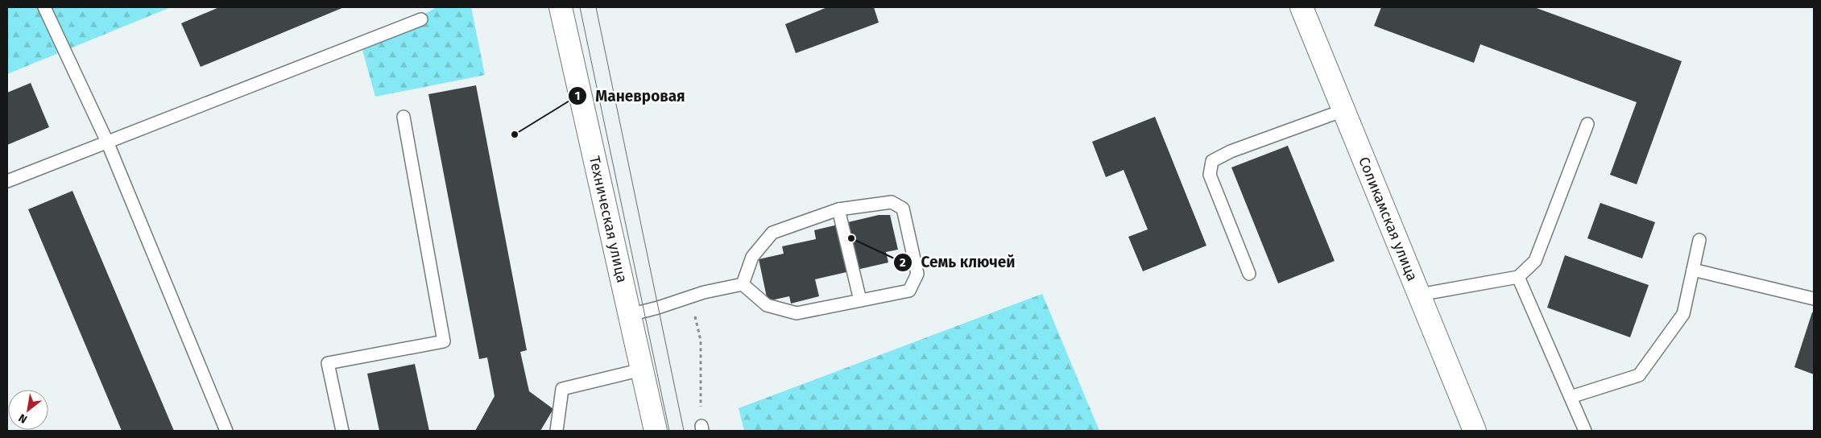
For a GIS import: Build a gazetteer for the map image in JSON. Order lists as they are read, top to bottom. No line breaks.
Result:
{"streets":{"street":["Техническая улица","Соликамская улица"]},"places":["Маневровая","Семь ключей"],"north":"bottom left"}
